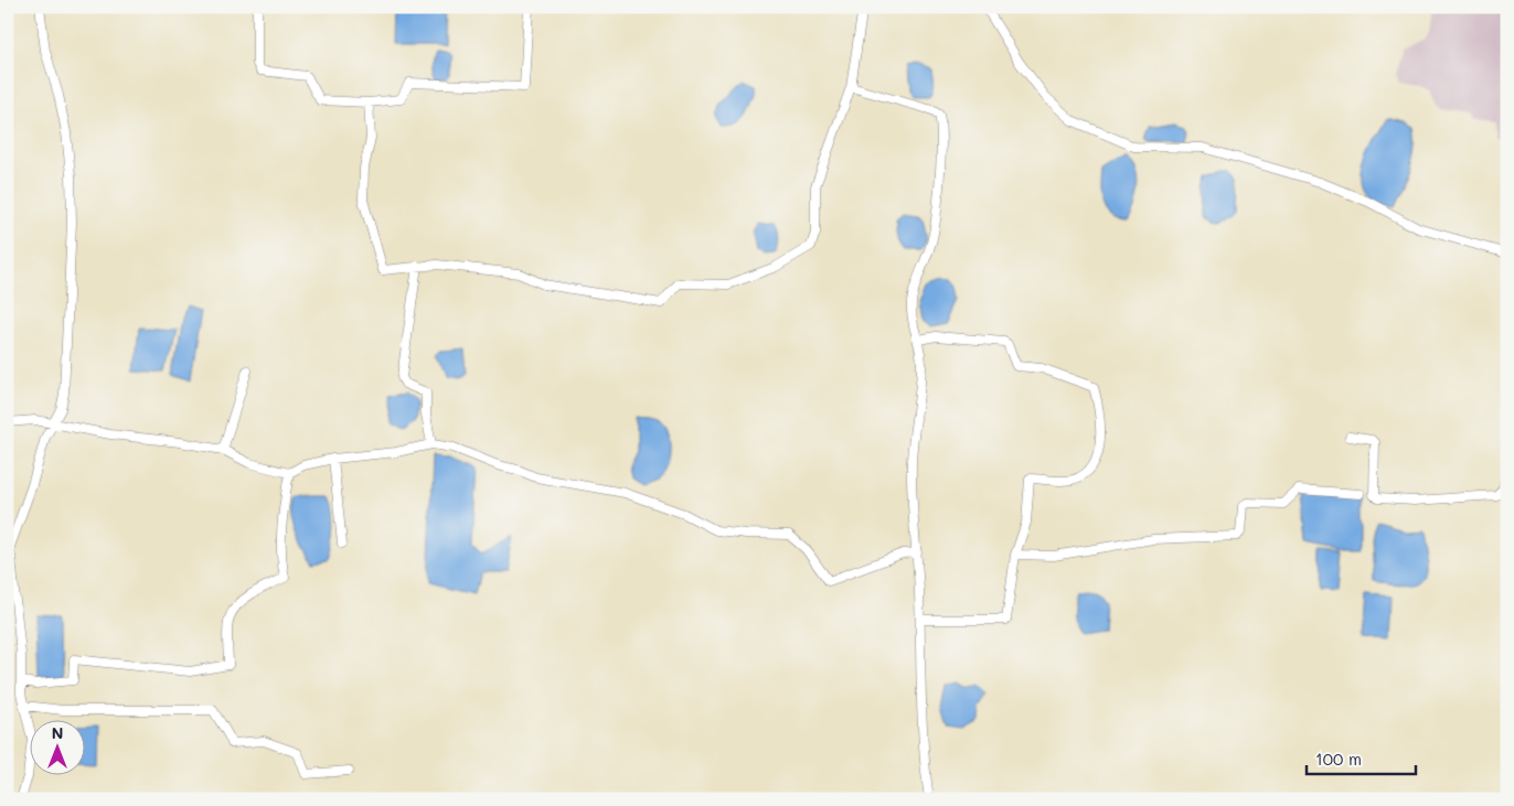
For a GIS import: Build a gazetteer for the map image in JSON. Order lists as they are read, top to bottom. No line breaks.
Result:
{"scale_bar":"100 m","north":"top"}
